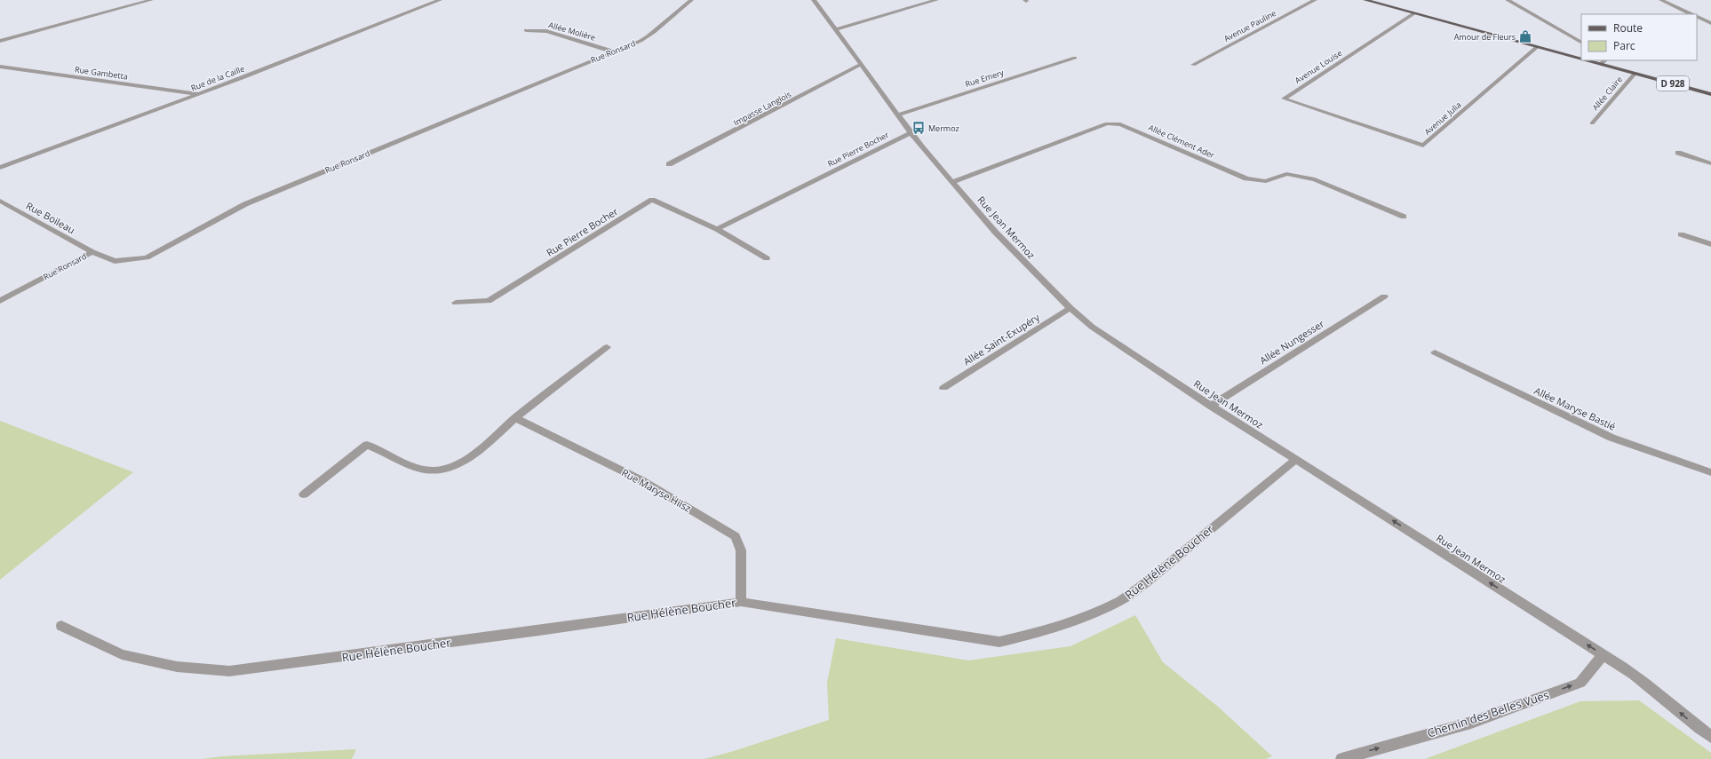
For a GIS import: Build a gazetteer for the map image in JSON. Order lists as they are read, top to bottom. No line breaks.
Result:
{"streets":{"main road":["D 928"],"street":["Avenue Pauline","Allée Molière","Rue Ronsard","Avenue Louise","Rue Gambetta","Rue de la Caille","Rue Emery","Allée Claire","Impasse Langlois","Avenue Julia","Allée Clément Ader","Rue Pierre Bocher","Rue Boileau","Rue Jean Mermoz","Allée Saint-Exupéry","Allée Nungesser","Allée Maryse Bastié","Rue Maryse Hilsz","Rue Hélène Boucher","Chemin des Belles Vues"]},"crossings":[["Allée Molière","Rue Ronsard"],["Rue Ronsard","Rue Boileau"],["Avenue Louise","D 928"],["Avenue Louise","Avenue Julia"],["Rue Gambetta","Rue de la Caille"],["Rue Emery","Rue Jean Mermoz"],["D 928","Allée Claire"],["D 928","Avenue Julia"],["Impasse Langlois","Rue Jean Mermoz"],["Allée Clément Ader","Rue Jean Mermoz"],["Rue Pierre Bocher","Rue Jean Mermoz"],["Rue Jean Mermoz","Allée Saint-Exupéry"],["Rue Jean Mermoz","Allée Nungesser"],["Rue Jean Mermoz","Rue Hélène Boucher"],["Rue Jean Mermoz","Chemin des Belles Vues"],["Rue Maryse Hilsz","Rue Hélène Boucher"]],"one_way":["Rue Jean Mermoz","Chemin des Belles Vues"],"places":{"shop":["Amour de Fleurs"],"bus stop":["Mermoz"]},"legend":["Route","Parc"]}
